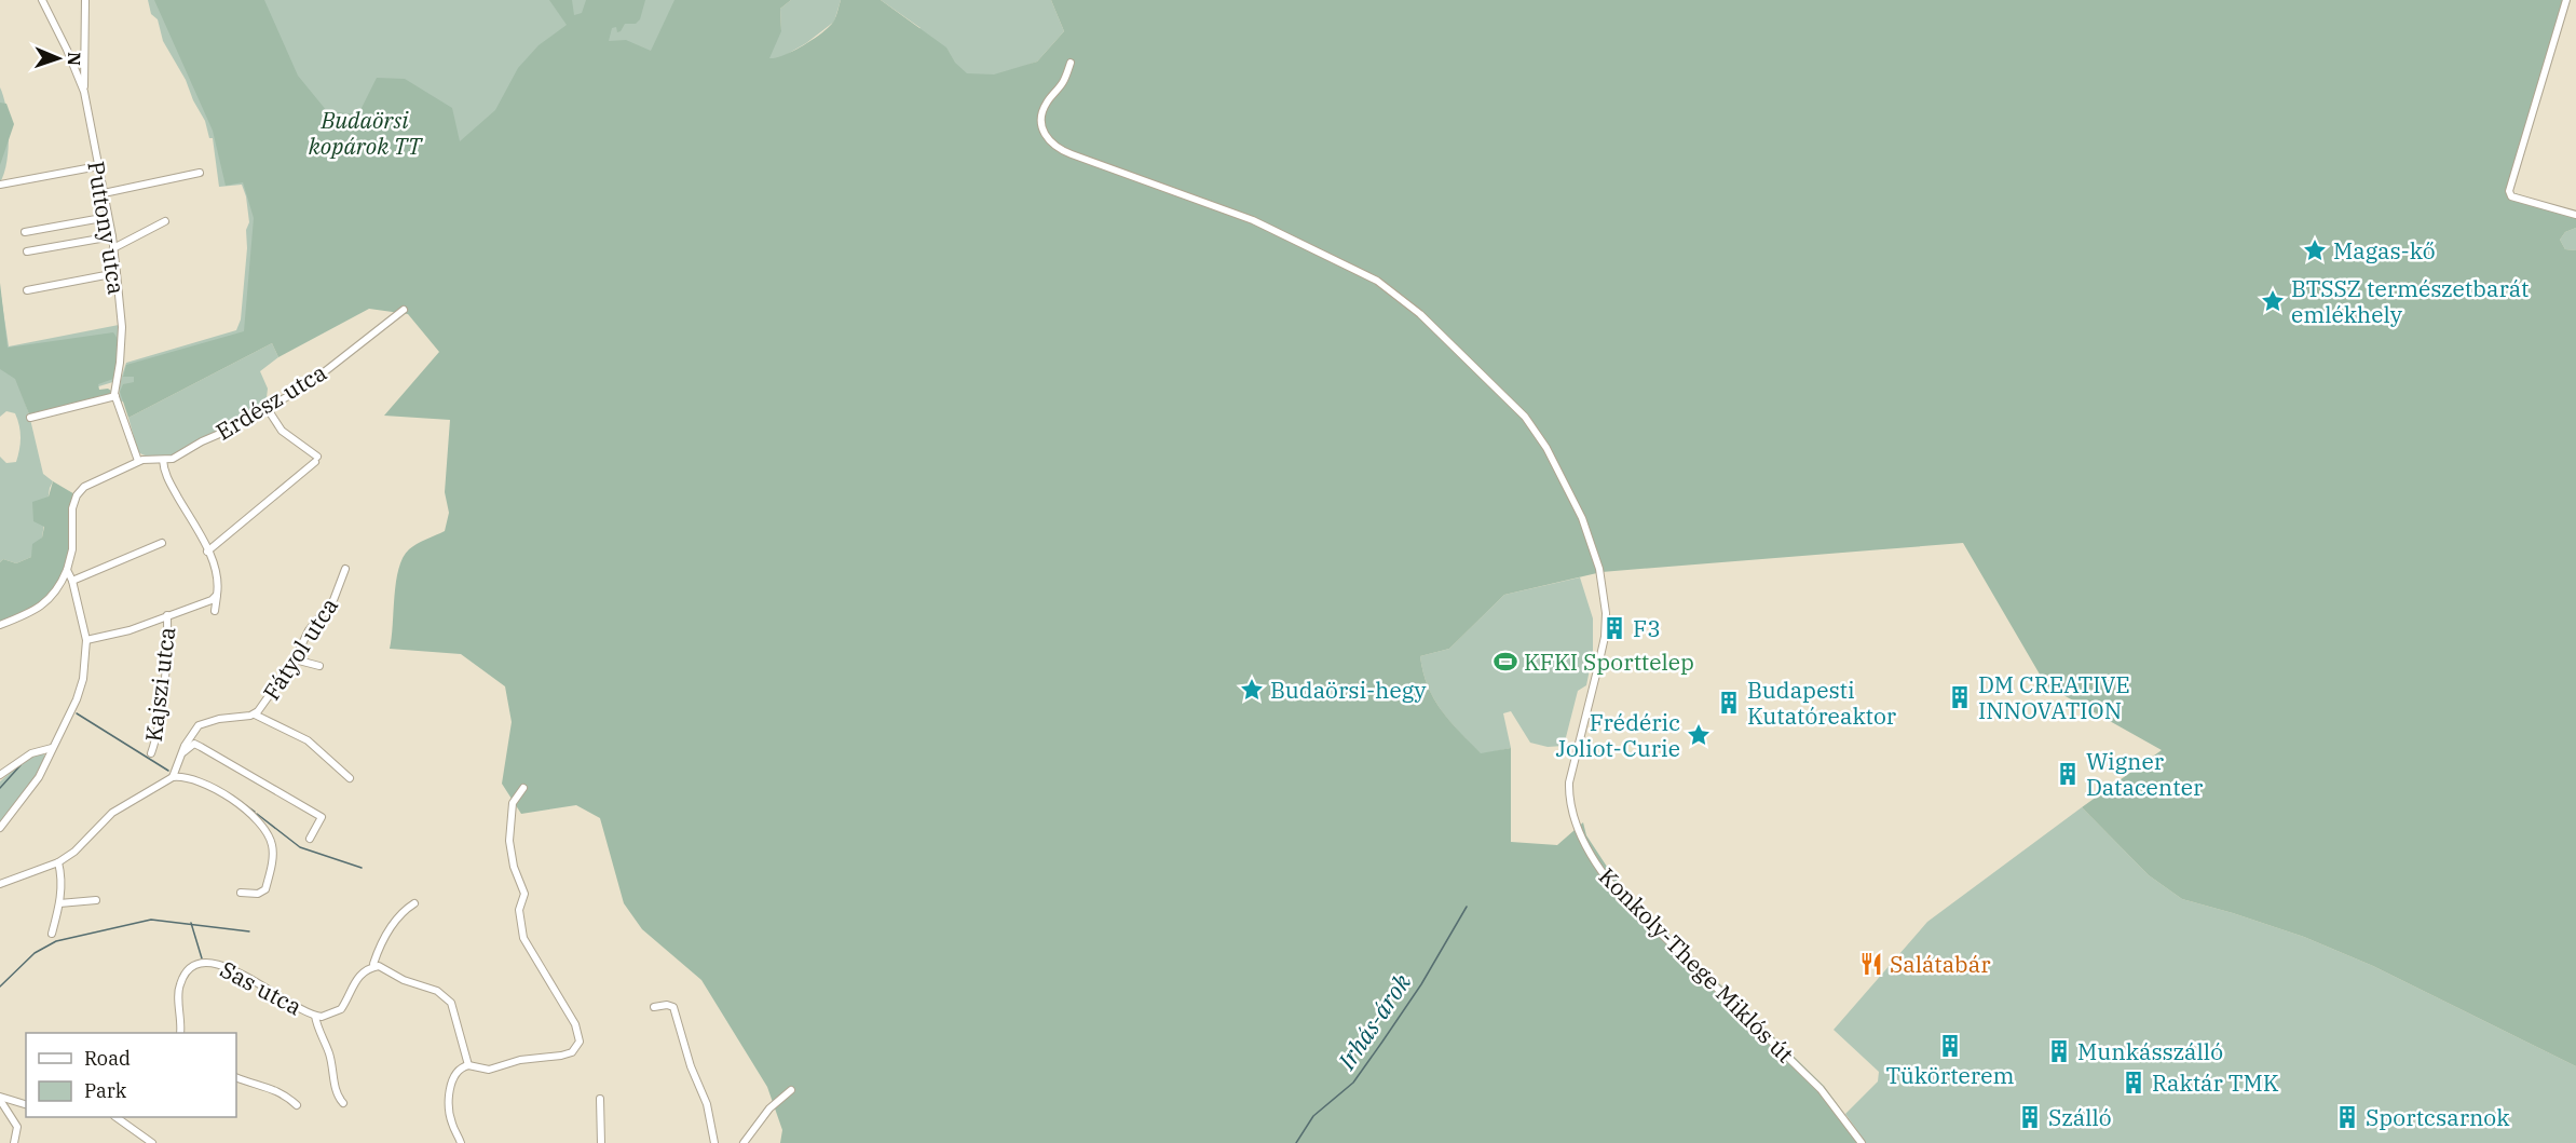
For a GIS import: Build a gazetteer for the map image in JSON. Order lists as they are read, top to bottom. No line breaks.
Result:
{"streets":{"street":["Puttony utca","Erdész utca","Fátyol utca","Kajszi utca","Konkoly-Thege Miklós út","Sas utca"]},"crossings":[["Puttony utca","Erdész utca"]],"water":["Irhás-árok"],"parks":["Budaörsi kopárok TT"],"places":{"place":["Magas-kő","BTSSZ természetbarát emlékhely","Budaörsi-hegy","Frédéric Joliot-Curie"],"building":["F3","DM CREATIVE INNOVATION","Budapesti Kutatóreaktor","Wigner Datacenter","Tükörterem","Munkásszálló","Raktár TMK","Szálló","Sportcsarnok"],"sports":["KFKI Sporttelep"],"restaurant":["Salátabár"]},"legend":["Road","Park"],"north":"right"}
